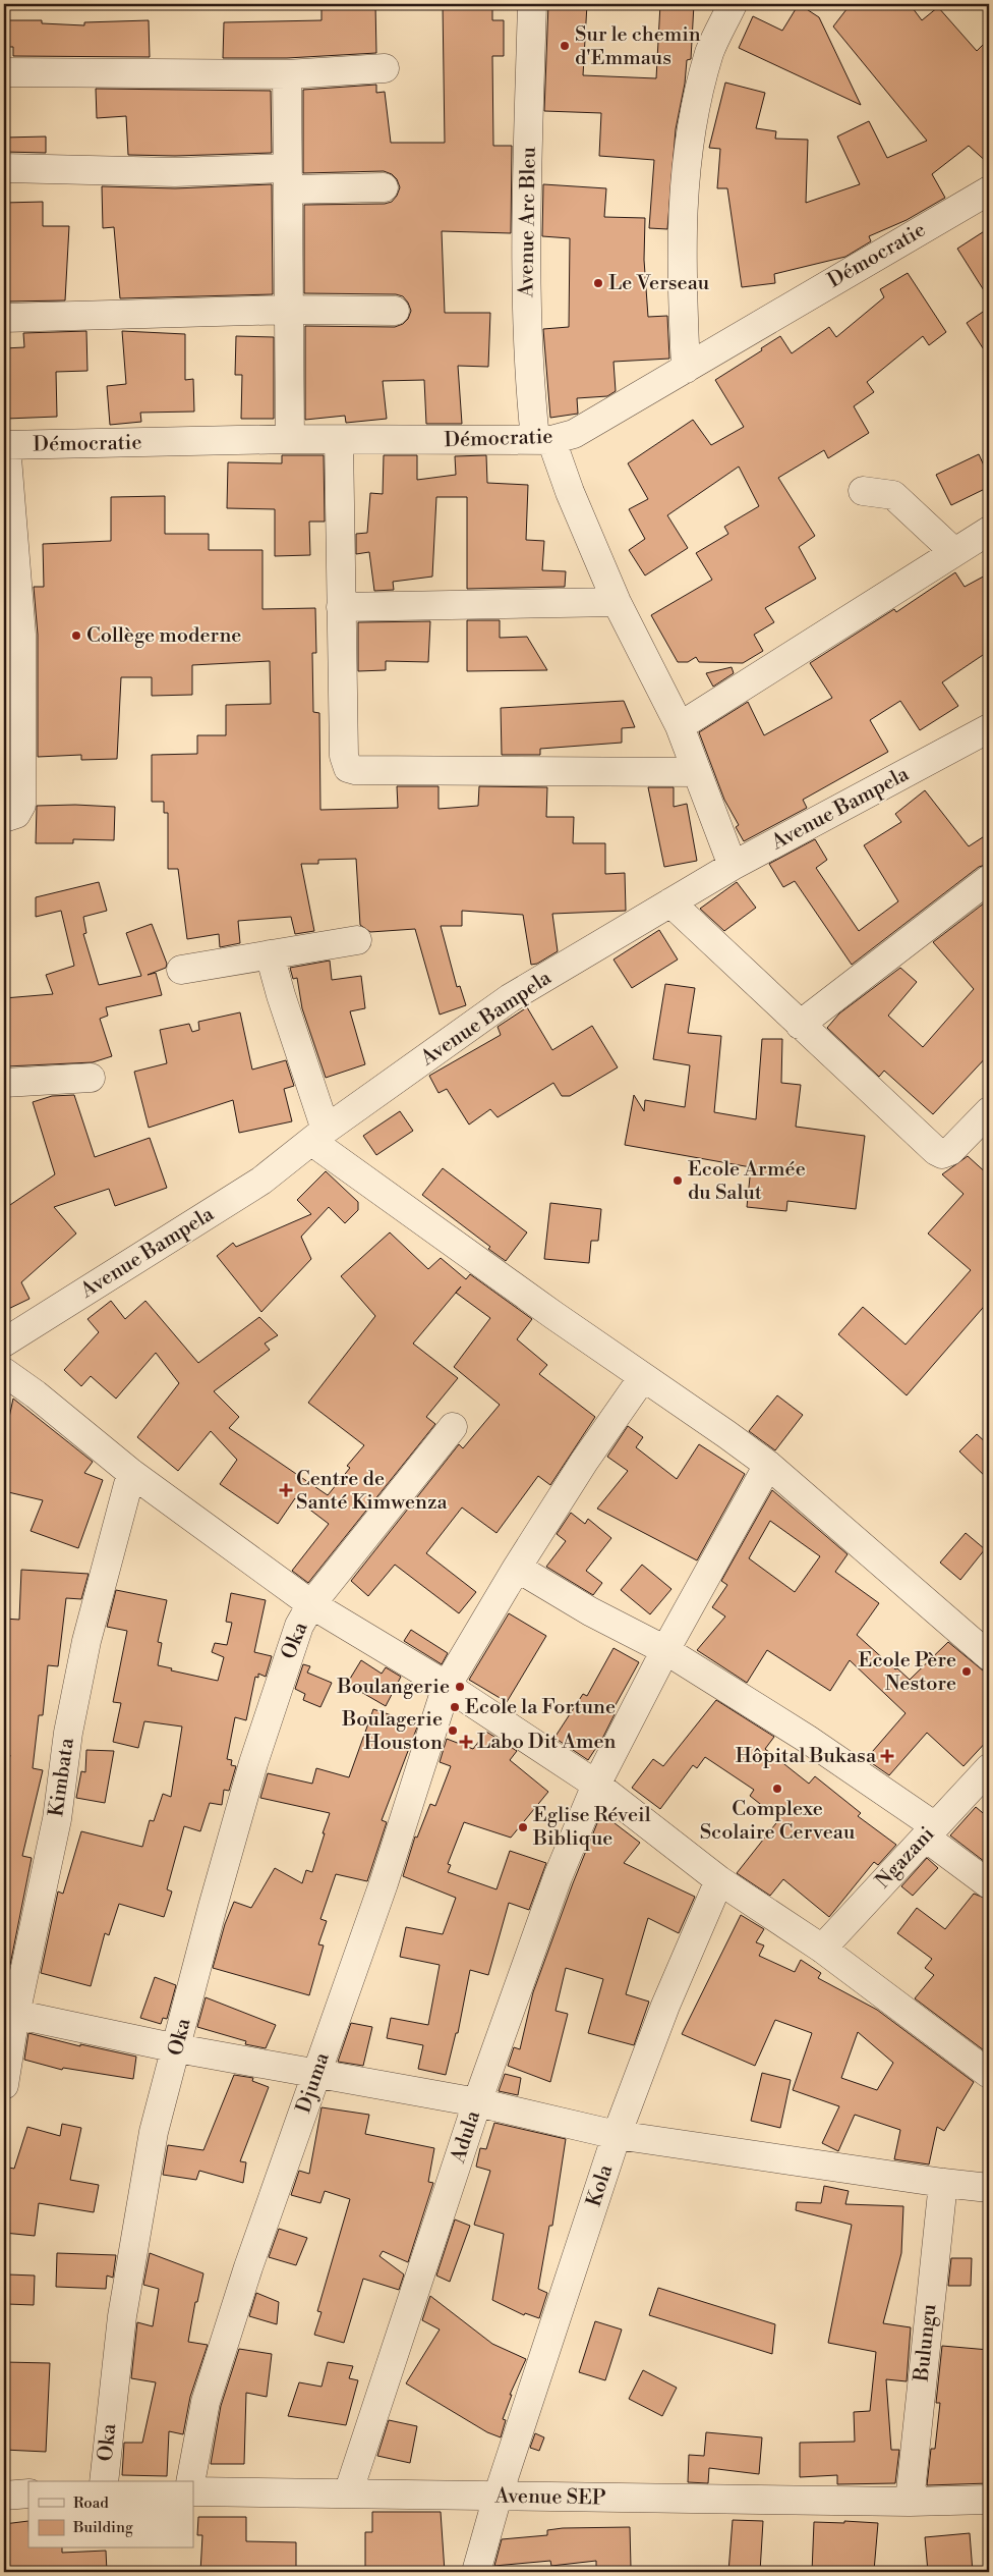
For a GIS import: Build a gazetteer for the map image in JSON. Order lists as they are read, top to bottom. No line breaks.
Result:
{"streets":{"street":["Avenue Arc Bleu","Démocratie","Avenue Bampela","Oka","Kimbata","Ngazani","Djuma","Adula","Kola","Bulungu","Avenue SEP"]},"crossings":[["Avenue Arc Bleu","Démocratie"],["Avenue Arc Bleu","Avenue Bampela"],["Adula","Avenue SEP"],["Kola","Avenue SEP"],["Bulungu","Avenue SEP"]],"places":{"other":["Sur le chemin d'Emmaus","Le Verseau","Collège moderne","Ecole Armée du Salut","Ecole Père Nestore","Boulangerie","Ecole la Fortune","Boulagerie Houston","Complexe Scolaire Cerveau","Eglise Réveil Biblique"],"health":["Centre de Santé Kimwenza","Labo Dit Amen","Hôpital Bukasa"]},"legend":["Road","Building"]}
